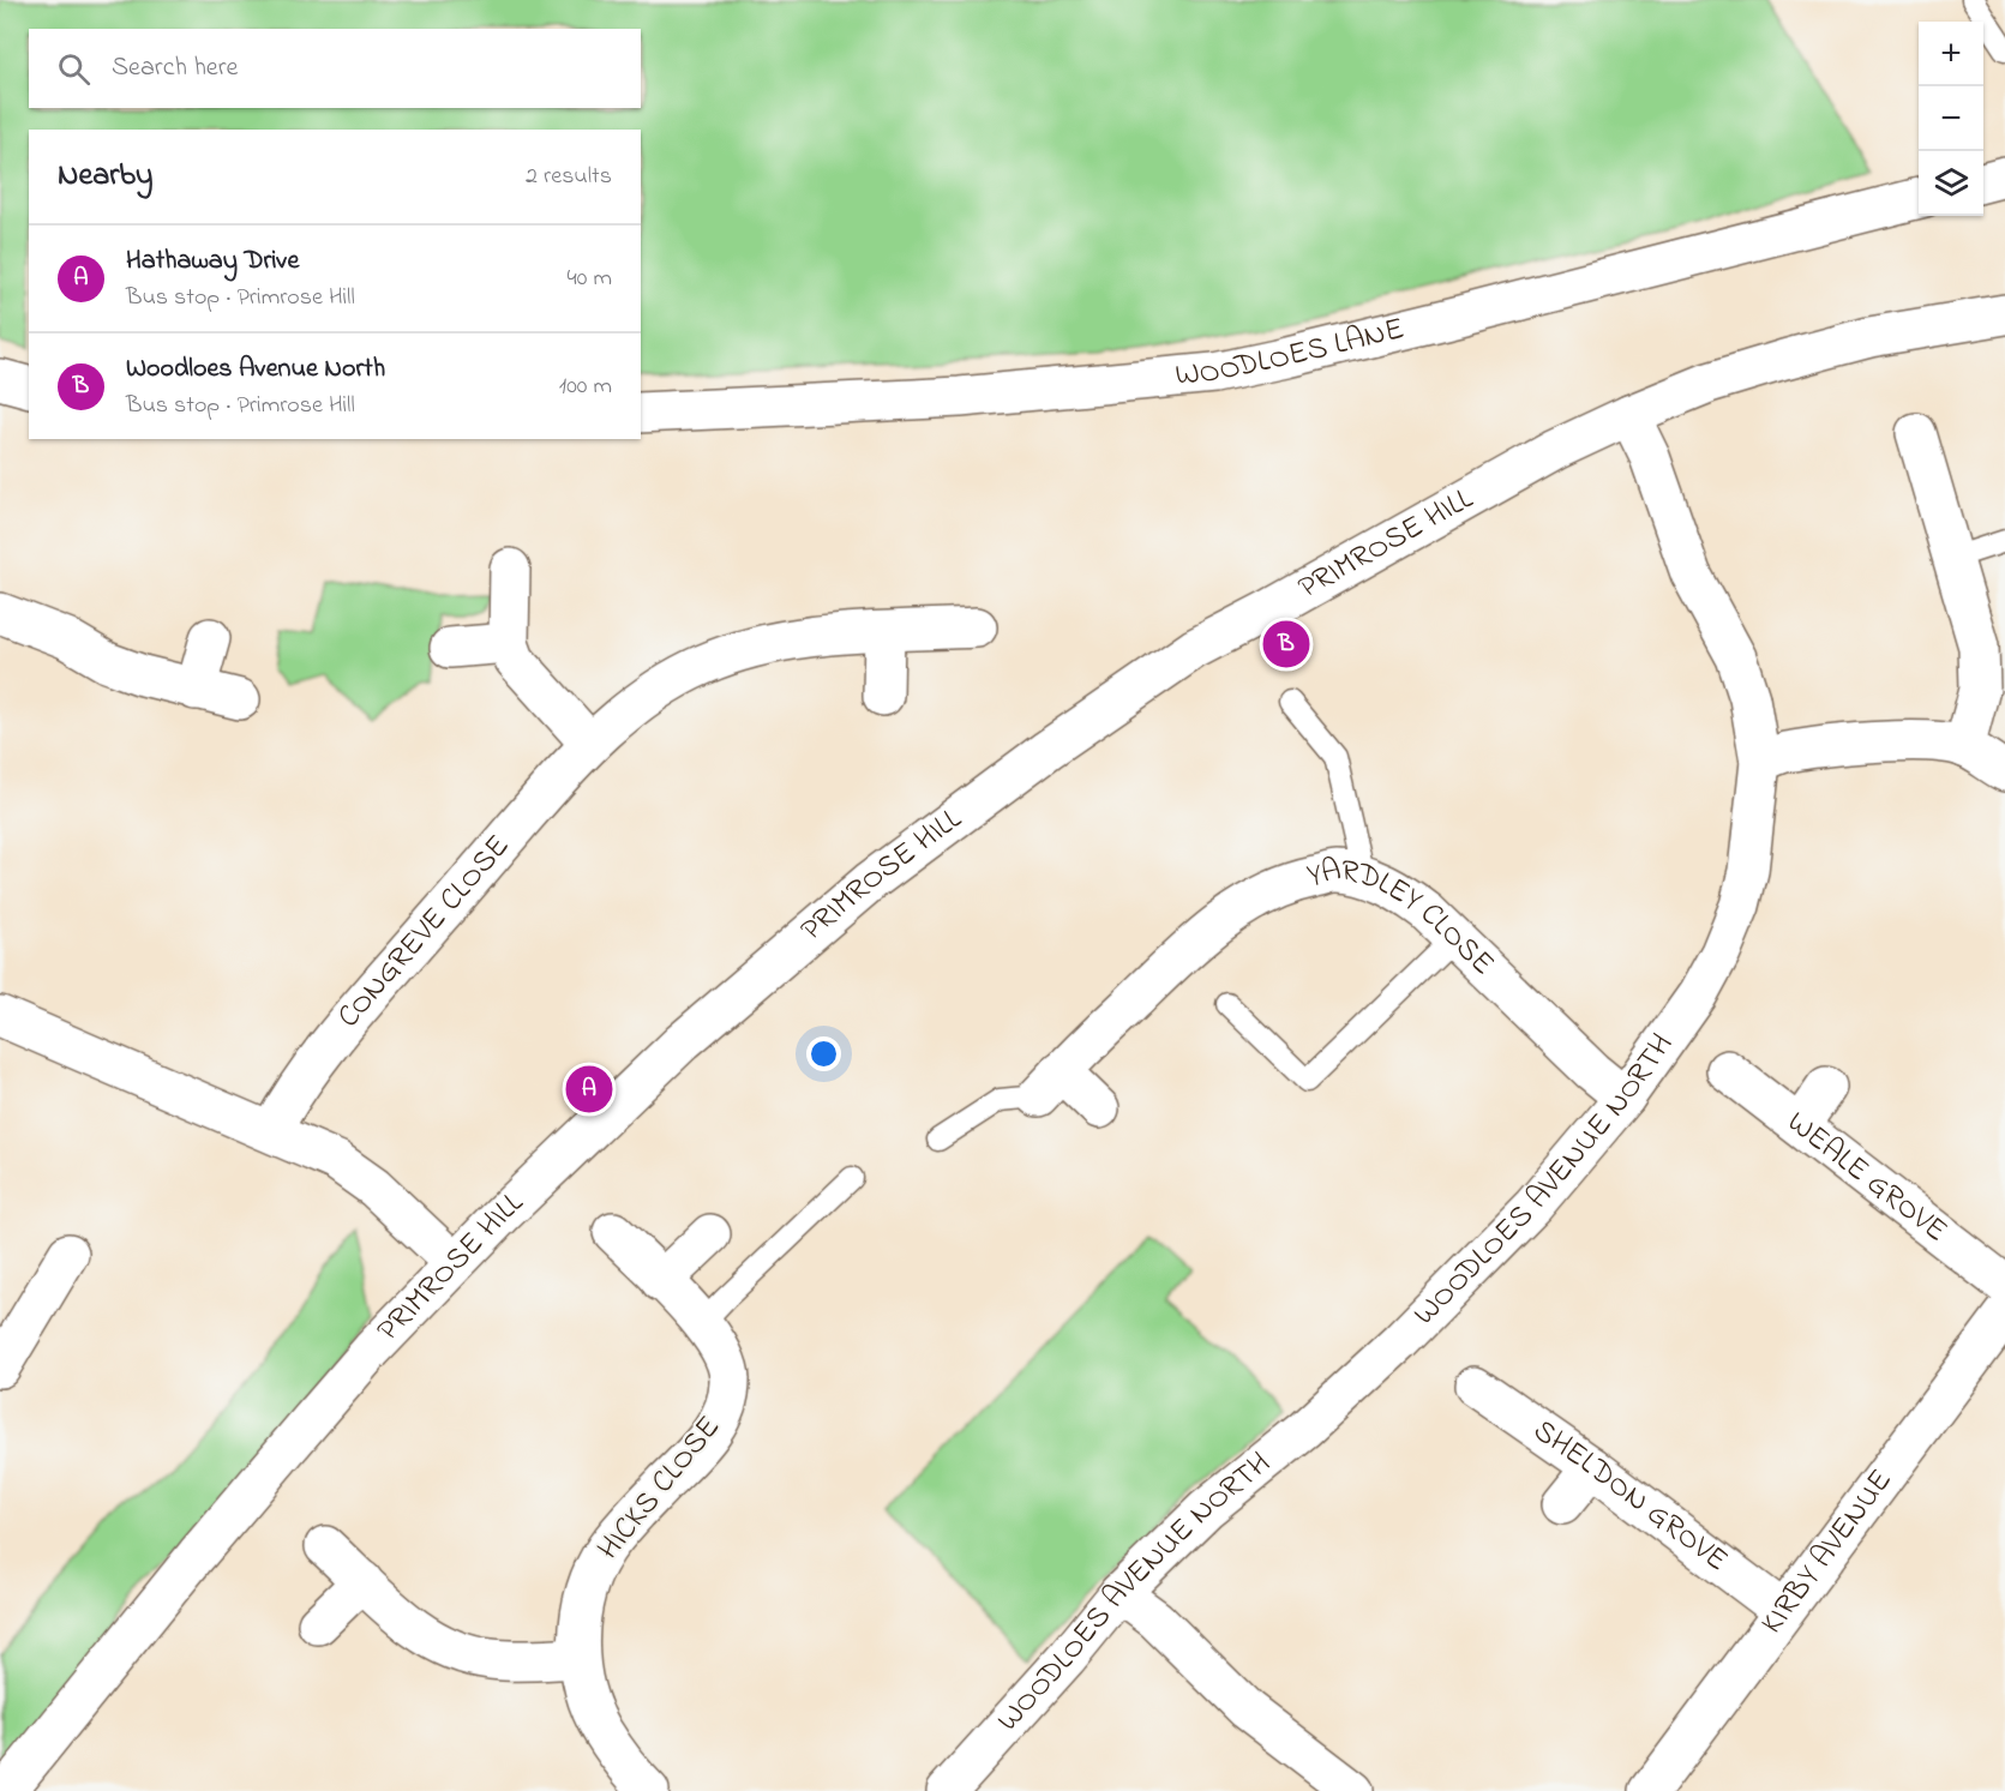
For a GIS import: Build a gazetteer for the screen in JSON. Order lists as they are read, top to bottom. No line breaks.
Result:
{"streets":{"street":["WOODLOES LANE","PRIMROSE HILL","YARDLEY CLOSE","CONGREVE CLOSE","WEALE GROVE","WOODLOES AVENUE NORTH","HICKS CLOSE","SHELDON GROVE","KIRBY AVENUE"]},"crossings":[["PRIMROSE HILL","WOODLOES AVENUE NORTH"],["YARDLEY CLOSE","WOODLOES AVENUE NORTH"],["SHELDON GROVE","KIRBY AVENUE"]],"page":{"map_buttons":["+","−"],"search":"Search here","heading":["Nearby","2 results"],"list":[{"mark":"A","name":"Hathaway Drive","note":"Bus stop · Primrose Hill","value":"40 m"},{"mark":"B","name":"Woodloes Avenue North","note":"Bus stop · Primrose Hill","value":"100 m"}],"pins":["B","A"]}}
